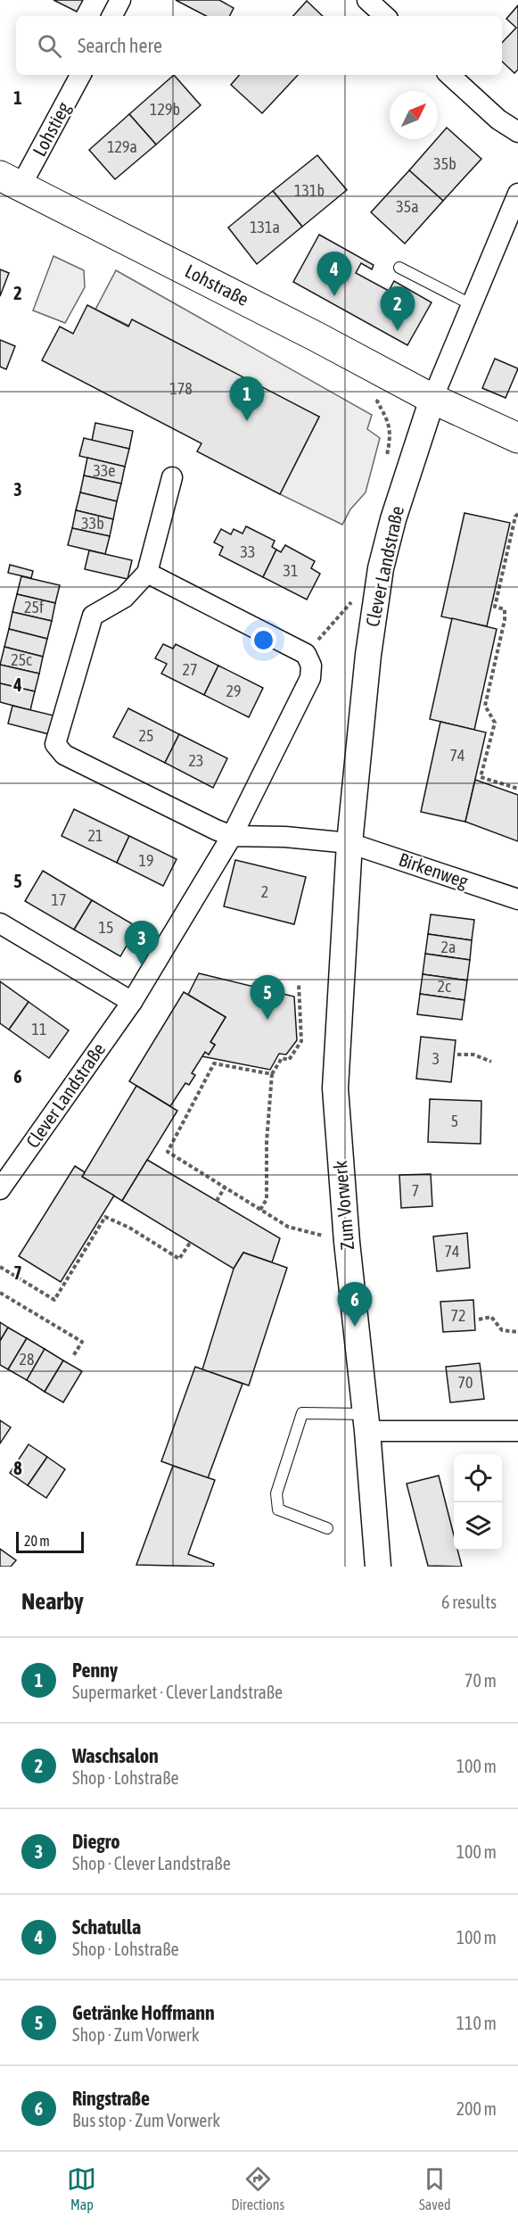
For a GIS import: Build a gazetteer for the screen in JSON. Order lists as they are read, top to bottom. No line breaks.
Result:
{"streets":{"main road":["Lohstraße"],"street":["Lohstieg","Clever Landstraße","Birkenweg","Zum Vorwerk"]},"crossings":[["Lohstieg","Lohstraße"],["Lohstraße","Clever Landstraße"],["Clever Landstraße","Birkenweg"],["Clever Landstraße","Zum Vorwerk"],["Birkenweg","Zum Vorwerk"]],"house_numbers":["129b","129a","35b","131b","35a","131a","178","33e","33b","33","31","25f","25c","27","29","25","74","23","21","19","2","17","15","2a","2c","11","3","5","7","74","72","28","70"],"scale_bar":"20 m","north":"top right","page":{"search":"Search here","pins":["4","2","1","3","5","6"],"scale":"20 m","heading":["Nearby","6 results"],"list":[{"mark":"1","name":"Penny","note":"Supermarket · Clever Landstraße","value":"70 m"},{"mark":"2","name":"Waschsalon","note":"Shop · Lohstraße","value":"100 m"},{"mark":"3","name":"Diegro","note":"Shop · Clever Landstraße","value":"100 m"},{"mark":"4","name":"Schatulla","note":"Shop · Lohstraße","value":"100 m"},{"mark":"5","name":"Getränke Hoffmann","note":"Shop · Zum Vorwerk","value":"110 m"},{"mark":"6","name":"Ringstraße","note":"Bus stop · Zum Vorwerk","value":"200 m"}],"nav":["Map","Directions","Saved"]},"grid":{"rows":["1","2","3","4","5","6","7","8"]}}
